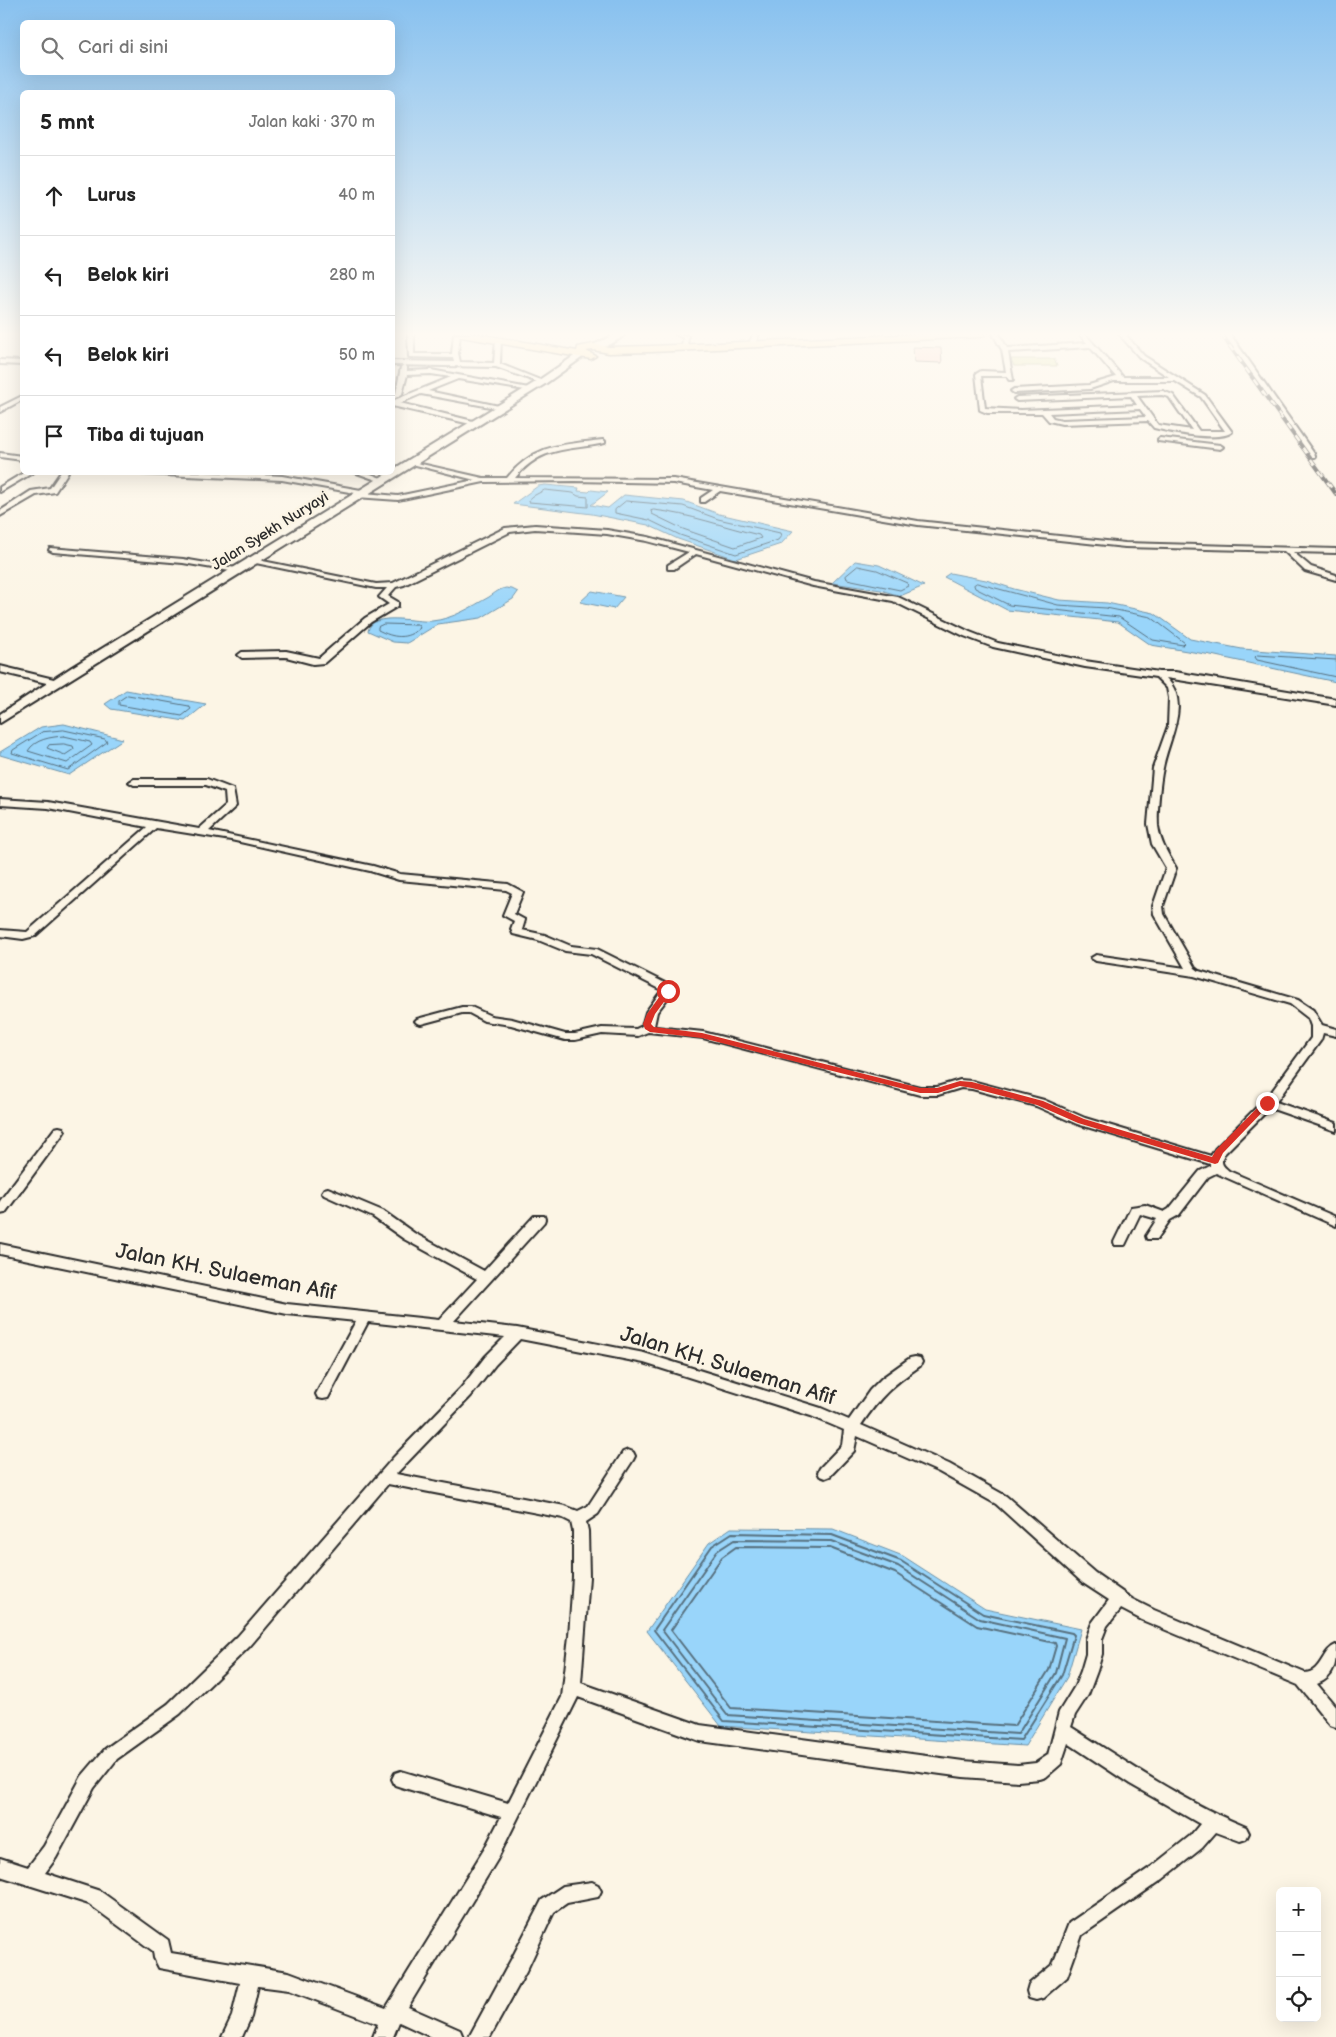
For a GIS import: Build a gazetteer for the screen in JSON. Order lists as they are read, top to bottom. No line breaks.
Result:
{"streets":{"main road":["Jalan Syekh Nuryayi"],"street":["Jalan KH. Sulaeman Afif"]},"page":{"search":"Cari di sini","heading":["5 mnt","Jalan kaki · 370 m"],"list":[["Lurus","40 m"],["Belok kiri","280 m"],["Belok kiri","50 m"],"Tiba di tujuan"],"map_buttons":["+","−"]}}
